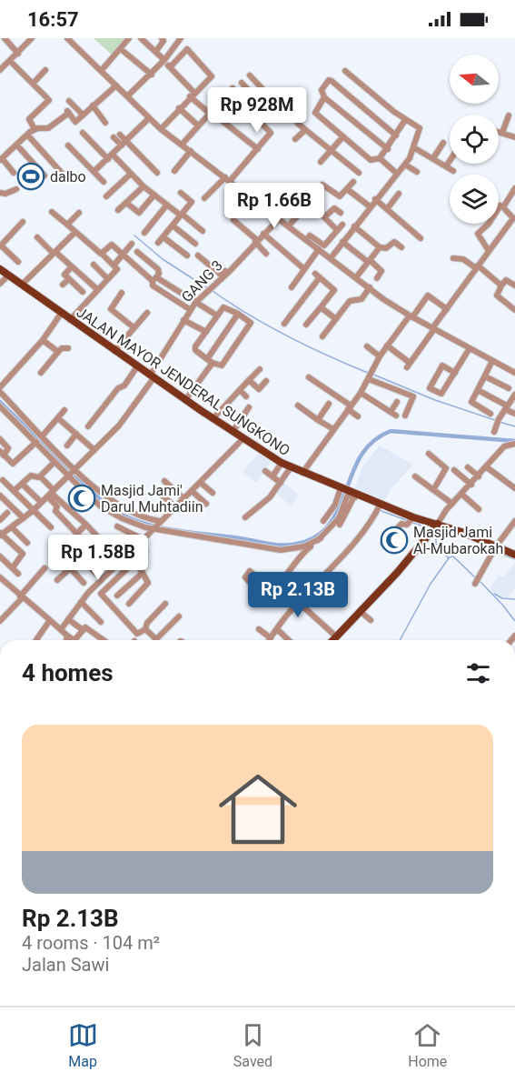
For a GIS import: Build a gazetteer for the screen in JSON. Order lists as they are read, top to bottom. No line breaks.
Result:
{"streets":{"main road":["JALAN MAYOR JENDERAL SUNGKONO"],"street":["GANG 3"]},"crossings":[["GANG 3","JALAN MAYOR JENDERAL SUNGKONO"]],"places":{"sports":["dalbo"],"mosque":["Masjid Jami' Darul Muhtadiin","Masjid Jami Al-Mubarokah"]},"north":"left","page":{"status":"16:57","price":["Rp 928M","Rp 1.66B","Rp 1.58B","Rp 2.13B"],"heading":"4 homes","list":[{"name":"Rp 2.13B","note":"4 rooms · 104 m² · Jalan Sawi"}],"tabs":["Map","Saved","Home"]}}
